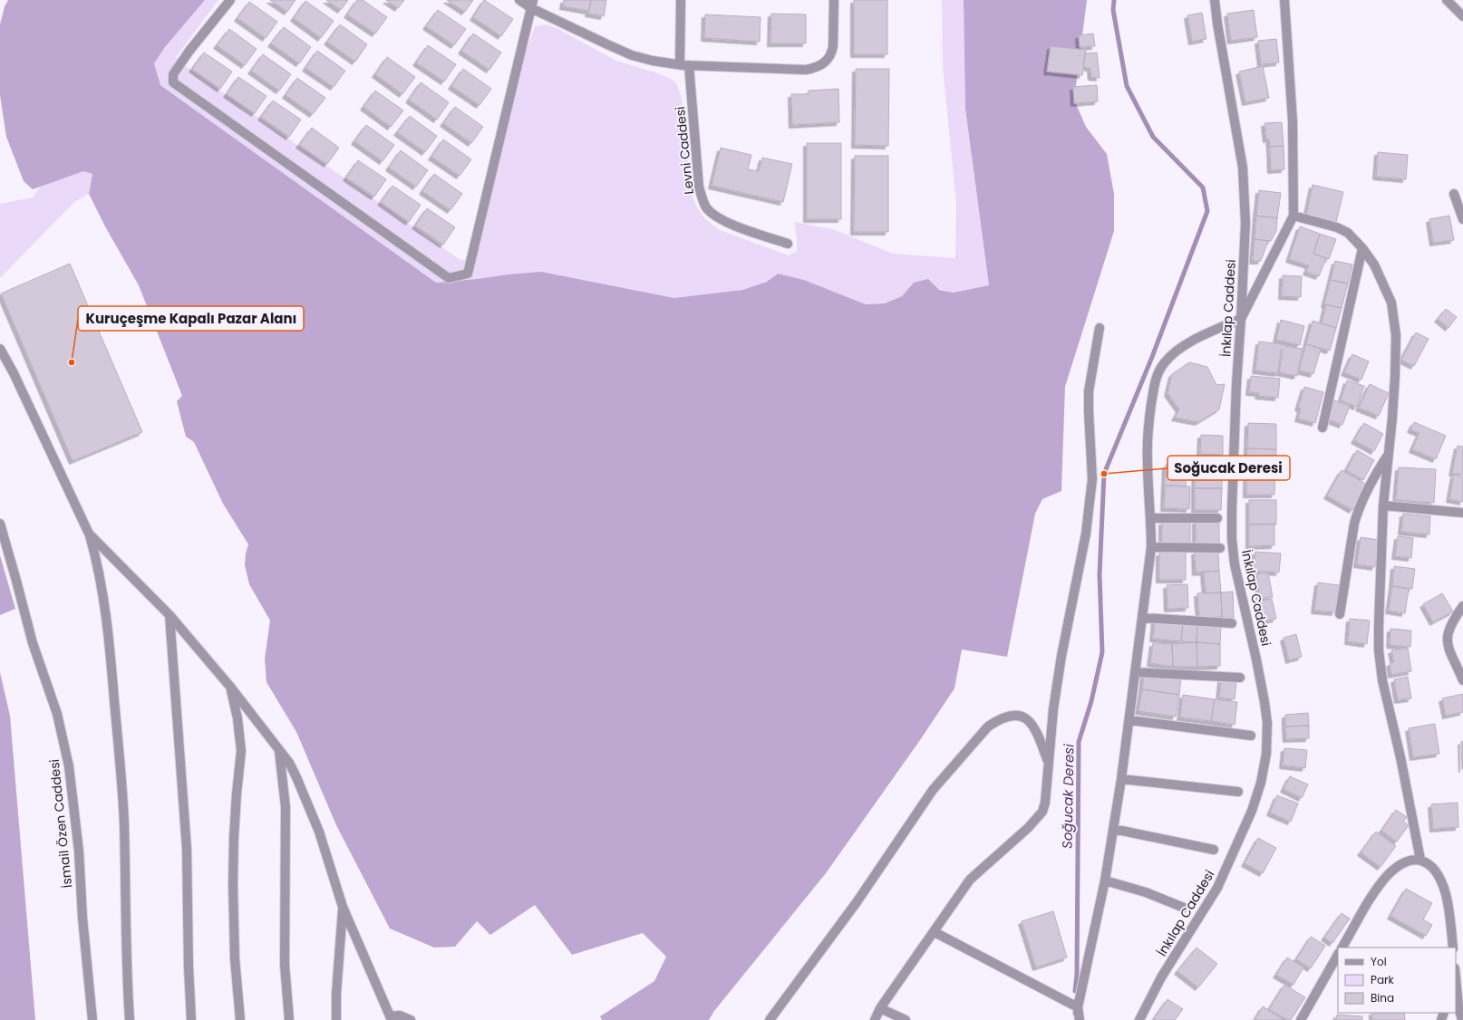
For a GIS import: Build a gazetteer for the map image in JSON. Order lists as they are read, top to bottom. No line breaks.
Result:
{"streets":{"street":["Levni Caddesi","İnkılap Caddesi","İsmail Özen Caddesi"]},"water":["Soğucak Deresi"],"places":["Kuruçeşme Kapalı Pazar Alanı","Soğucak Deresi"],"legend":["Yol","Park","Bina"]}
